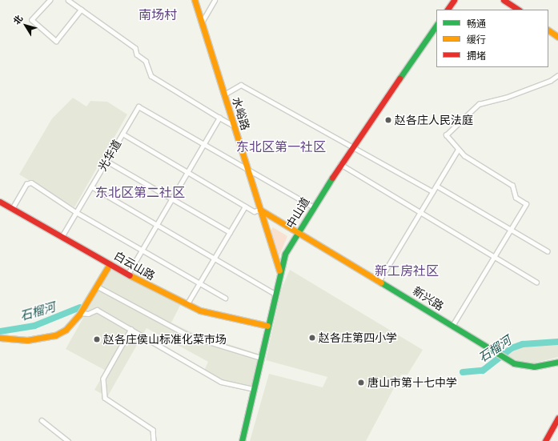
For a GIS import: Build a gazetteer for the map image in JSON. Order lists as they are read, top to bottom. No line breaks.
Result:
{"streets":{"street":["水峪路","光华道","中山道","白云山路","新兴路"]},"crossings":[["水峪路","中山道"],["水峪路","新兴路"],["光华道","白云山路"],["中山道","白云山路"],["中山道","新兴路"]],"districts":["南场村","东北区第一社区","东北区第二社区","新工房社区"],"water":["石榴河"],"places":["赵各庄人民法庭","赵各庄第四小学","赵各庄侯山标准化菜市场","唐山市第十七中学"],"legend":["畅通","缓行","拥堵"],"north":"top left"}
